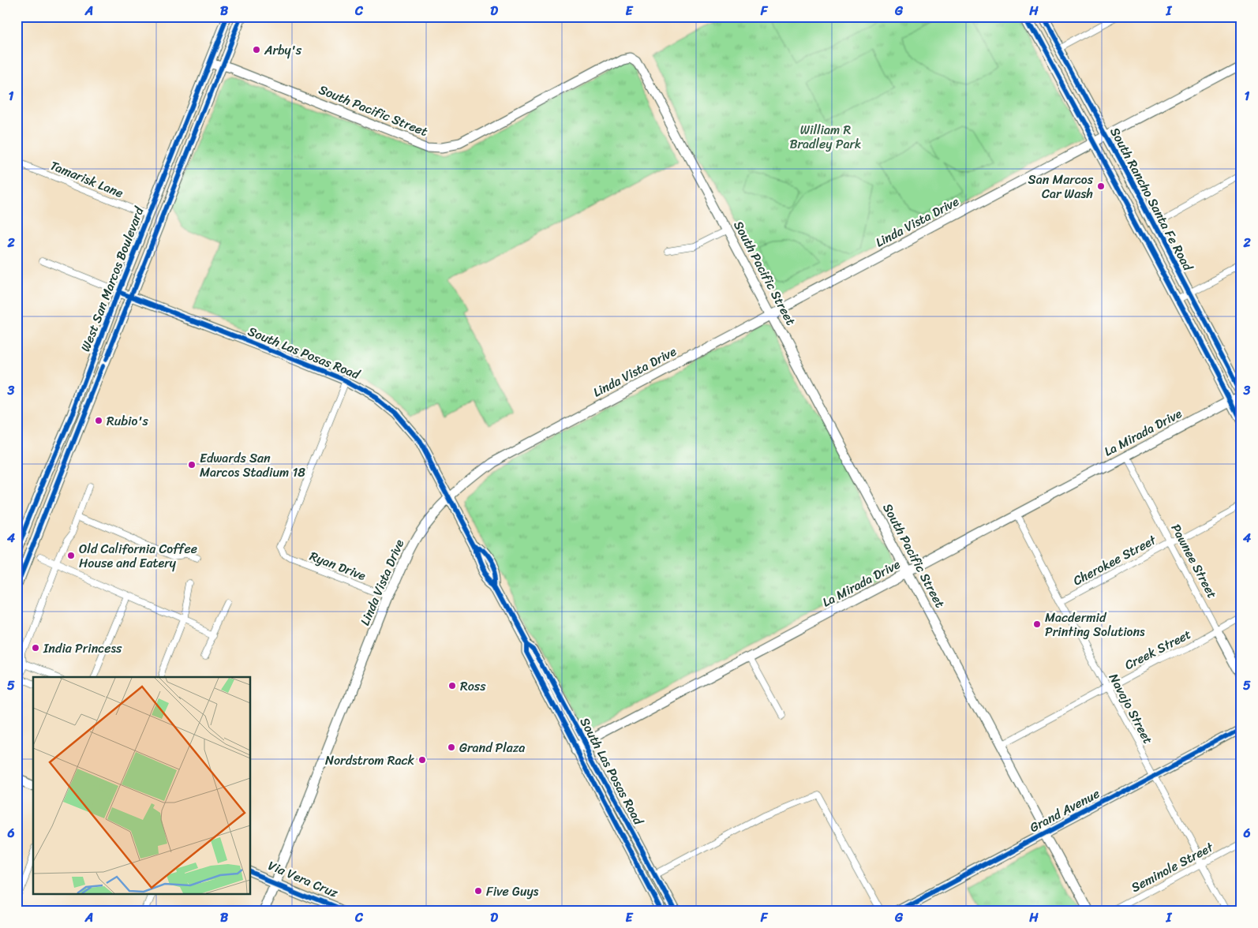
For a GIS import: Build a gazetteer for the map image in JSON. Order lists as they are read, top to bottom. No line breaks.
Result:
{"streets":{"main road":["South Pacific Street","South Rancho Santa Fe Road","Linda Vista Drive","West San Marcos Boulevard","South Las Posas Road","La Mirada Drive","Pawnee Street","Grand Avenue","Via Vera Cruz"],"street":["Tamarisk Lane","Cherokee Street","Ryan Drive","Creek Street","Navajo Street","Seminole Street"]},"crossings":[["South Pacific Street","Linda Vista Drive"],["South Pacific Street","West San Marcos Boulevard"],["South Pacific Street","La Mirada Drive"],["South Pacific Street","Creek Street"],["South Pacific Street","Grand Avenue"],["Tamarisk Lane","West San Marcos Boulevard"],["South Rancho Santa Fe Road","Linda Vista Drive"],["South Rancho Santa Fe Road","La Mirada Drive"],["Linda Vista Drive","South Las Posas Road"],["Linda Vista Drive","Ryan Drive"],["Linda Vista Drive","Via Vera Cruz"],["West San Marcos Boulevard","South Las Posas Road"],["South Las Posas Road","La Mirada Drive"],["South Las Posas Road","Ryan Drive"],["La Mirada Drive","Pawnee Street"],["La Mirada Drive","Navajo Street"],["Cherokee Street","Pawnee Street"],["Cherokee Street","Navajo Street"],["Pawnee Street","Creek Street"],["Creek Street","Navajo Street"],["Navajo Street","Grand Avenue"],["Navajo Street","Seminole Street"]],"parks":["William R Bradley Park"],"places":["Arby's","San Marcos Car Wash","Rubio's","Edwards San Marcos Stadium 18","Old California Coffee House and Eatery","Macdermid Printing Solutions","India Princess","Ross","Grand Plaza","Nordstrom Rack","Five Guys"],"grid":{"columns":["A","B","C","D","E","F","G","H","I"],"rows":["1","2","3","4","5","6"]}}
